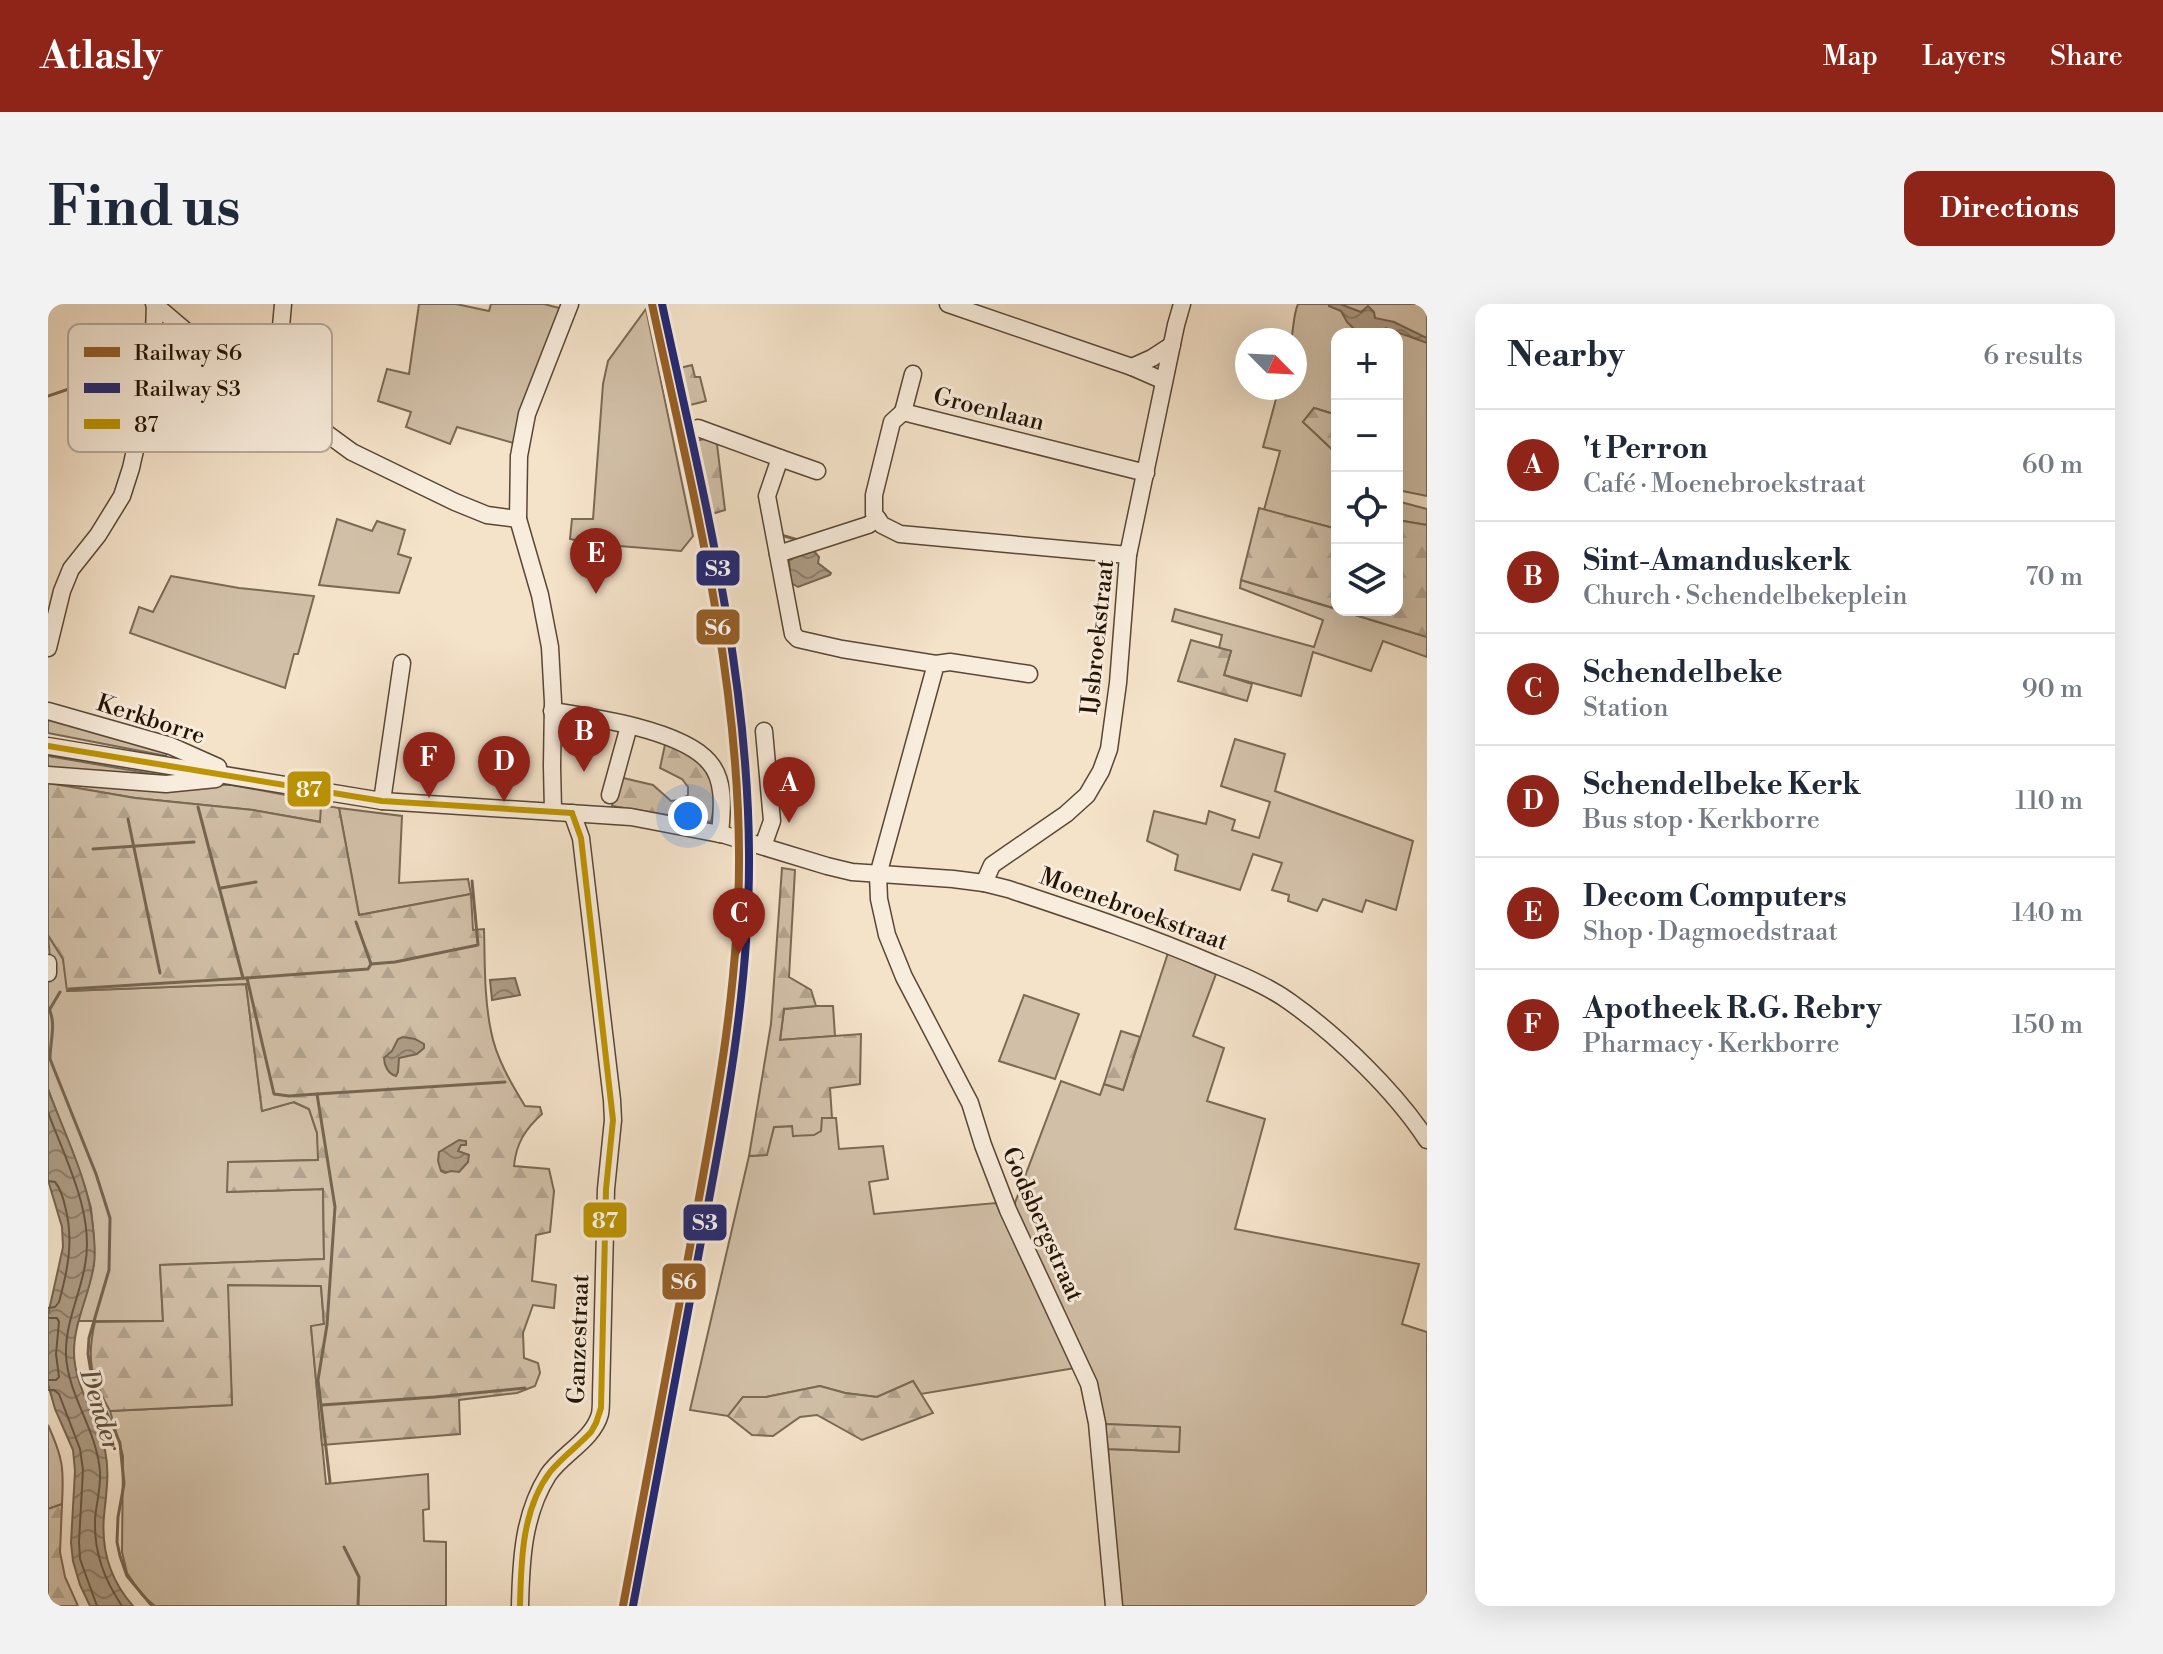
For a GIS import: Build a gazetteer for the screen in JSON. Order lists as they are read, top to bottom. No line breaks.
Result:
{"streets":{"street":["Groenlaan","IJsbroekstraat","Kerkborre","Moenebroekstraat","Godsbergstraat","Ganzestraat"]},"crossings":[["Groenlaan","IJsbroekstraat"],["IJsbroekstraat","Moenebroekstraat"],["Kerkborre","Moenebroekstraat"],["Kerkborre","Ganzestraat"],["Moenebroekstraat","Godsbergstraat"]],"water":["Dender"],"lines":["rail line S6","rail line S3","transit line 87"],"legend":["Railway S6","Railway S3","87"],"north":"bottom right","page":{"header":"Atlasly","nav":["Map","Layers","Share"],"buttons":"Directions","title":"Find us","heading":["Nearby","6 results"],"map_buttons":["+","−"],"list":[{"mark":"A","name":"'t Perron","note":"Café · Moenebroekstraat","value":"60 m"},{"mark":"B","name":"Sint-Amanduskerk","note":"Church · Schendelbekeplein","value":"70 m"},{"mark":"C","name":"Schendelbeke","note":"Station","value":"90 m"},{"mark":"D","name":"Schendelbeke Kerk","note":"Bus stop · Kerkborre","value":"110 m"},{"mark":"E","name":"Decom Computers","note":"Shop · Dagmoedstraat","value":"140 m"},{"mark":"F","name":"Apotheek R.G. Rebry","note":"Pharmacy · Kerkborre","value":"150 m"}],"pins":["E","B","F","D","A","C"]}}
